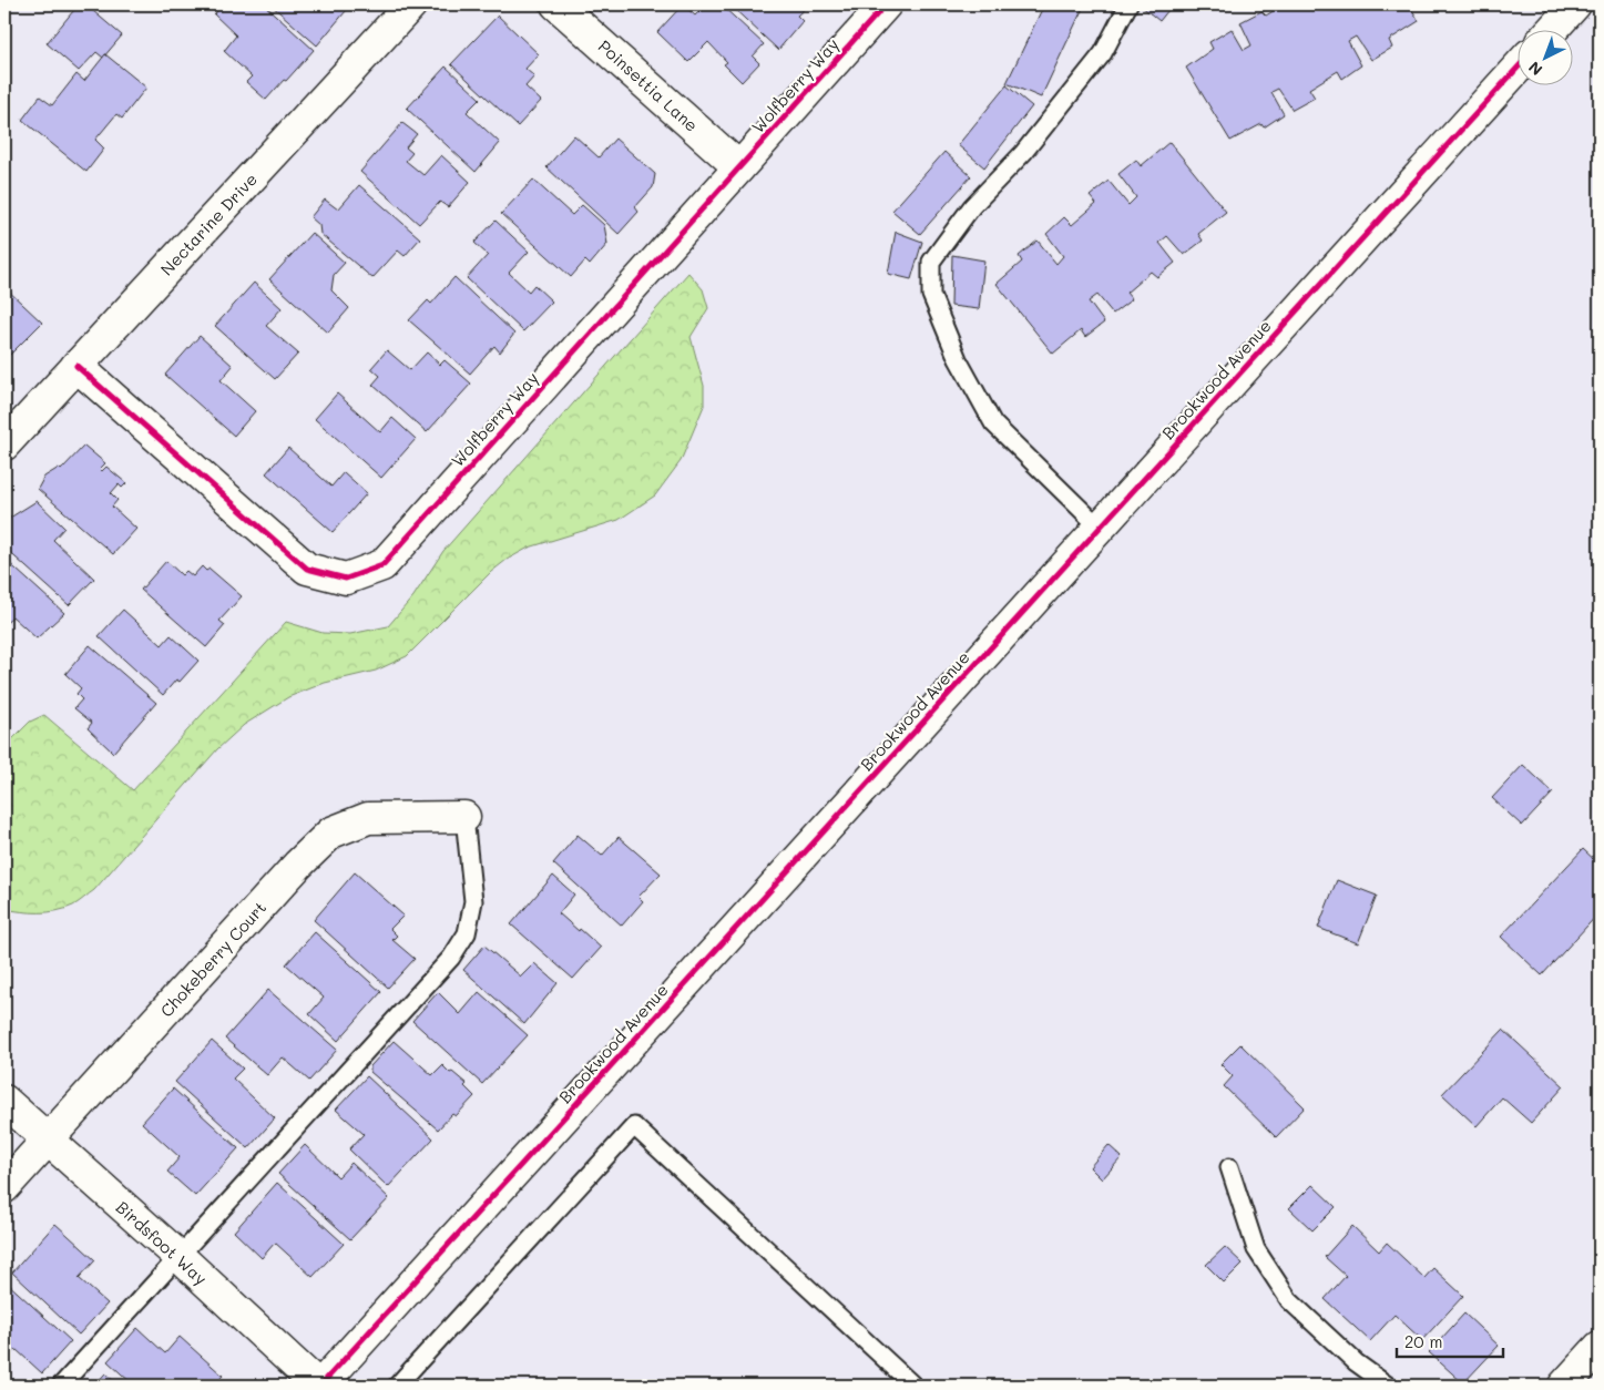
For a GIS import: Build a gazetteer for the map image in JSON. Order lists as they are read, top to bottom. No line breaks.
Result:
{"streets":{"street":["Poinsettia Lane","Wolfberry Way","Nectarine Drive","Brookwood Avenue","Chokeberry Court","Birdsfoot Way"]},"crossings":[["Poinsettia Lane","Wolfberry Way"],["Wolfberry Way","Nectarine Drive"],["Brookwood Avenue","Birdsfoot Way"],["Chokeberry Court","Birdsfoot Way"]],"scale_bar":"20 m","north":"bottom left"}
